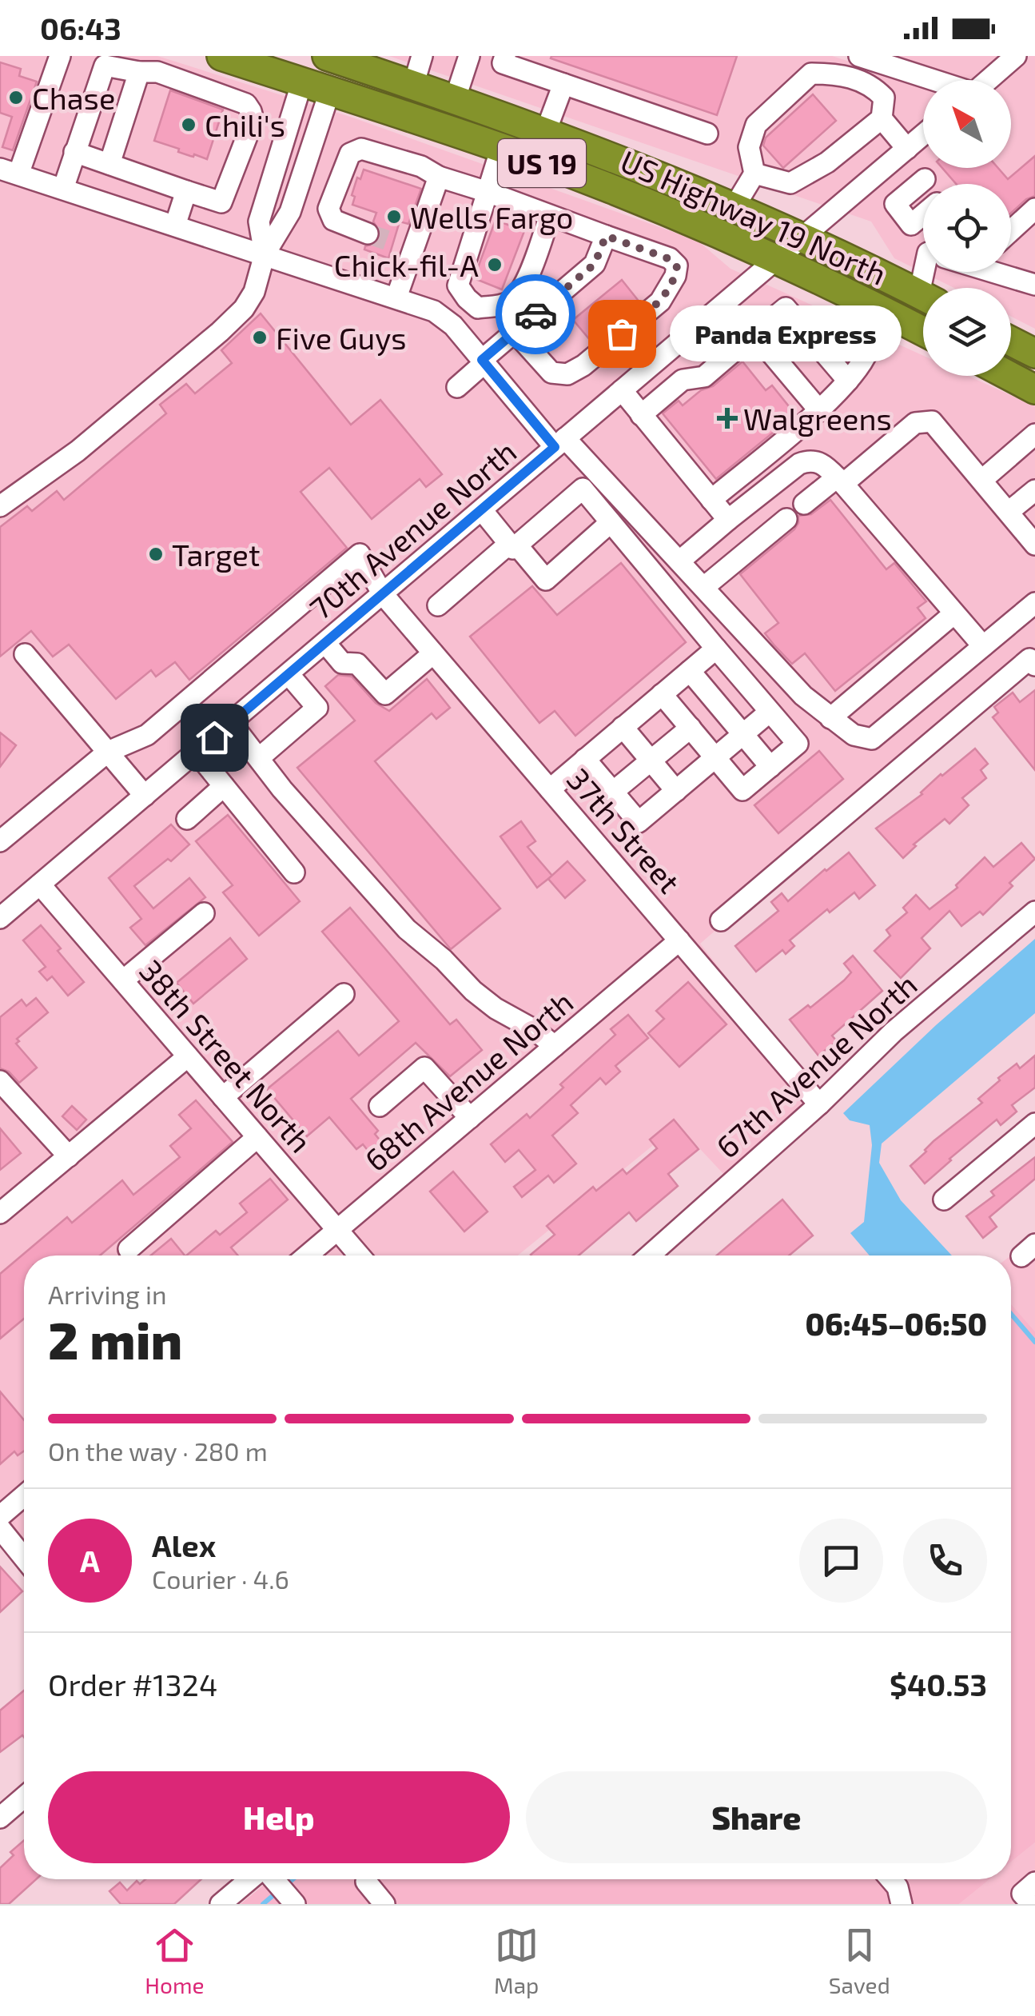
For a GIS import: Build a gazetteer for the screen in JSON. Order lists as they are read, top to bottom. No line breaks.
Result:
{"streets":{"highway":["US 19","US Highway 19 North"],"street":["70th Avenue North","37th Street","38th Street North","67th Avenue North","68th Avenue North"]},"crossings":[["US Highway 19 North","70th Avenue North"],["70th Avenue North","37th Street"],["70th Avenue North","38th Street North"],["37th Street","67th Avenue North"],["37th Street","68th Avenue North"],["38th Street North","68th Avenue North"]],"places":{"other":["Chase","Chili's","Wells Fargo","Chick-fil-A","Panda Express","Five Guys","Target"],"health":["Walgreens"]},"north":"top left","page":{"status":"06:43","bubble":"Panda Express","heading":["2 min","Arriving in","06:45–06:50"],"panel":["Alex","Courier · 4.6","Order #1324","$40.53"],"bar":"On the way · 280 m","round":"A","buttons":["Help","Share"],"tabs":["Home","Map","Saved"]}}
